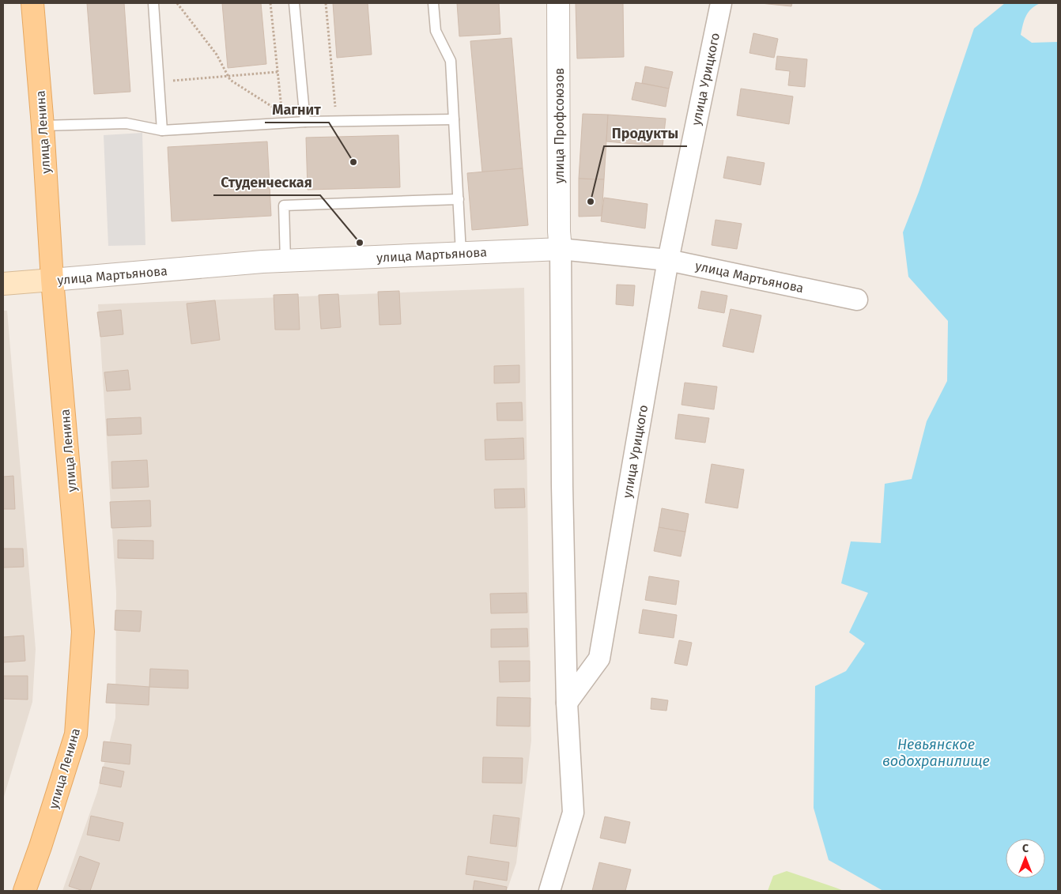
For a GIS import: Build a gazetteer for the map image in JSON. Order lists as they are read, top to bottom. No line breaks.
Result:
{"streets":{"main road":["улица Ленина","улица Мартьянова"],"street":["улица Урицкого","улица Профсоюзов"]},"crossings":[["улица Урицкого","улица Мартьянова"],["улица Профсоюзов","улица Мартьянова"],["улица Ленина","улица Мартьянова"]],"water":["Невьянское водохранилище"],"places":["Магнит","Продукты","Студенческая"],"north":"top"}
